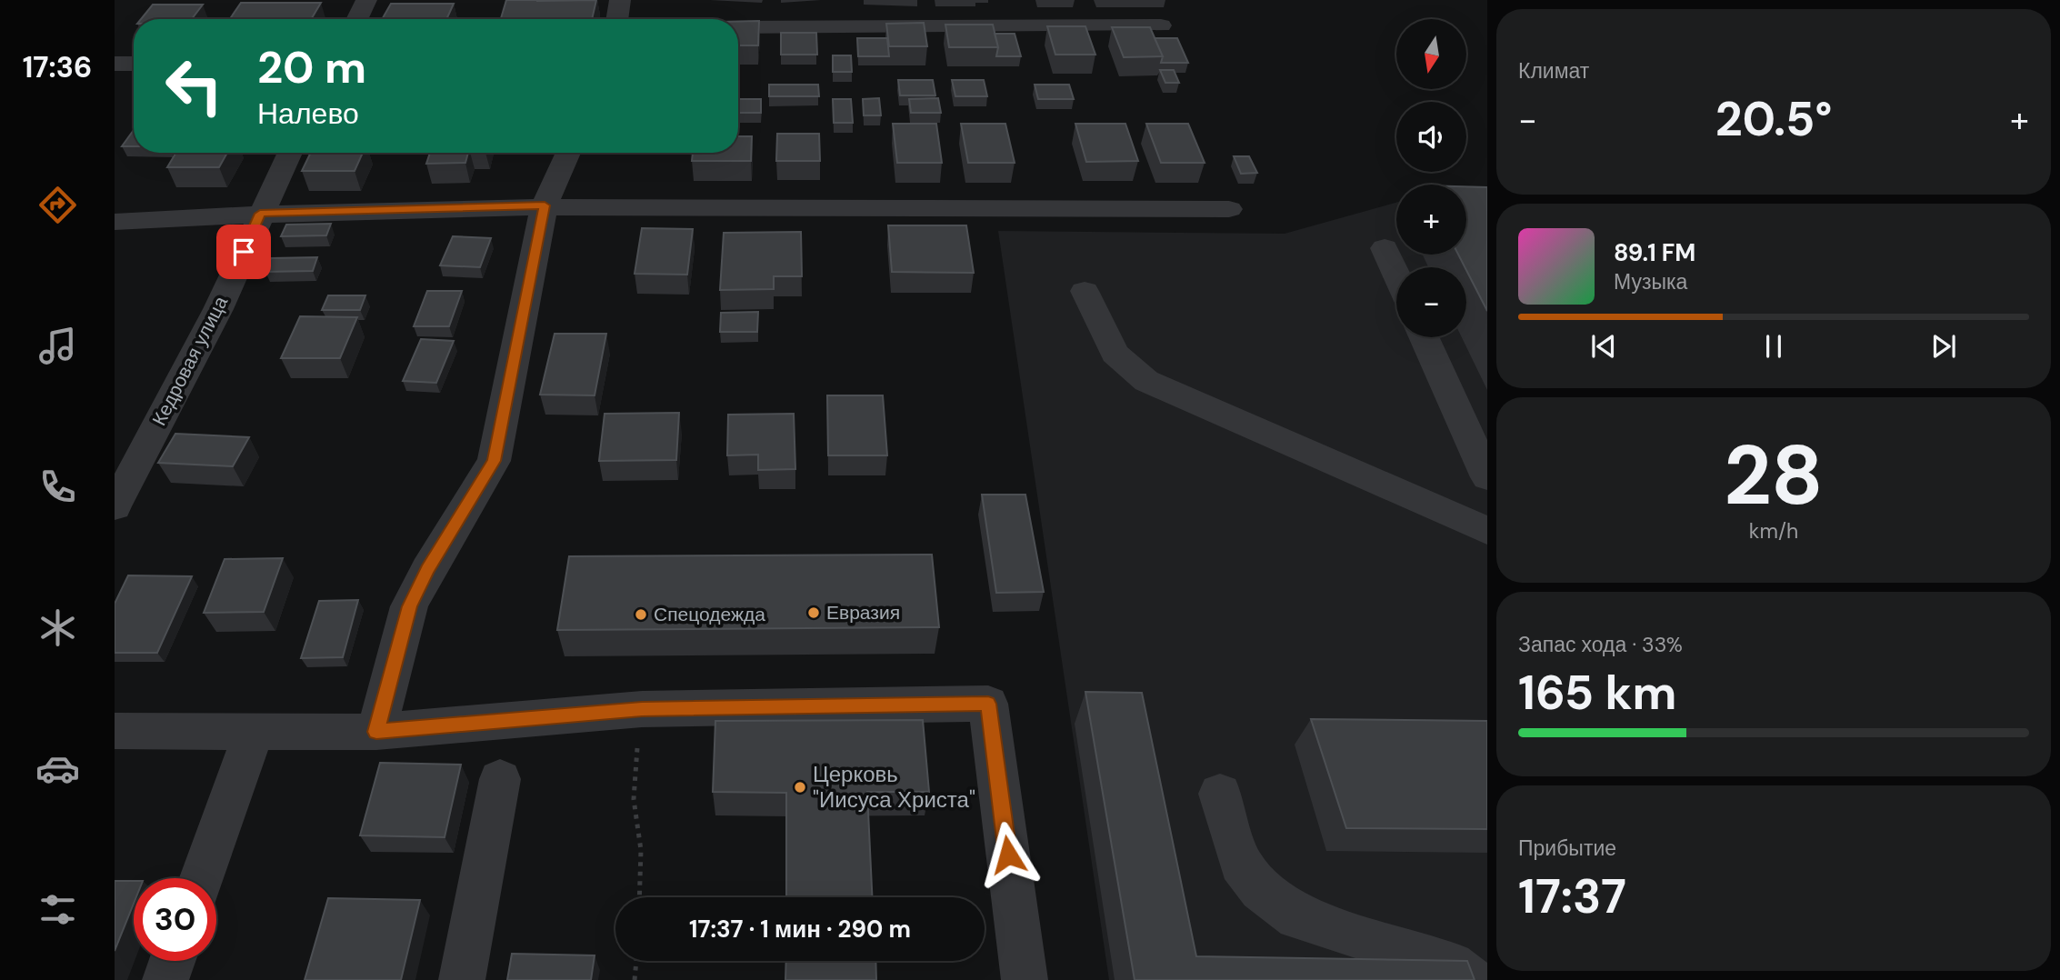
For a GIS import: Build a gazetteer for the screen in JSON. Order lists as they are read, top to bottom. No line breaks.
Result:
{"streets":{"street":["Кедровая улица"]},"places":["Евразия","Спецодежда","Церковь \"Иисуса Христа\""],"north":"bottom","page":{"tabs":"17:36","tile":["Климат",["28","km/h"],["Запас хода · 33%","165 km"],["Прибытие","17:37"]],"map_buttons":["+","−"],"turn":["20 m","Налево"],"heat":["−","20.5°","+"],"song":["89.1 FM","Музыка"],"limit":"30","trip":"17:37 · 1 мин · 290 m"}}
